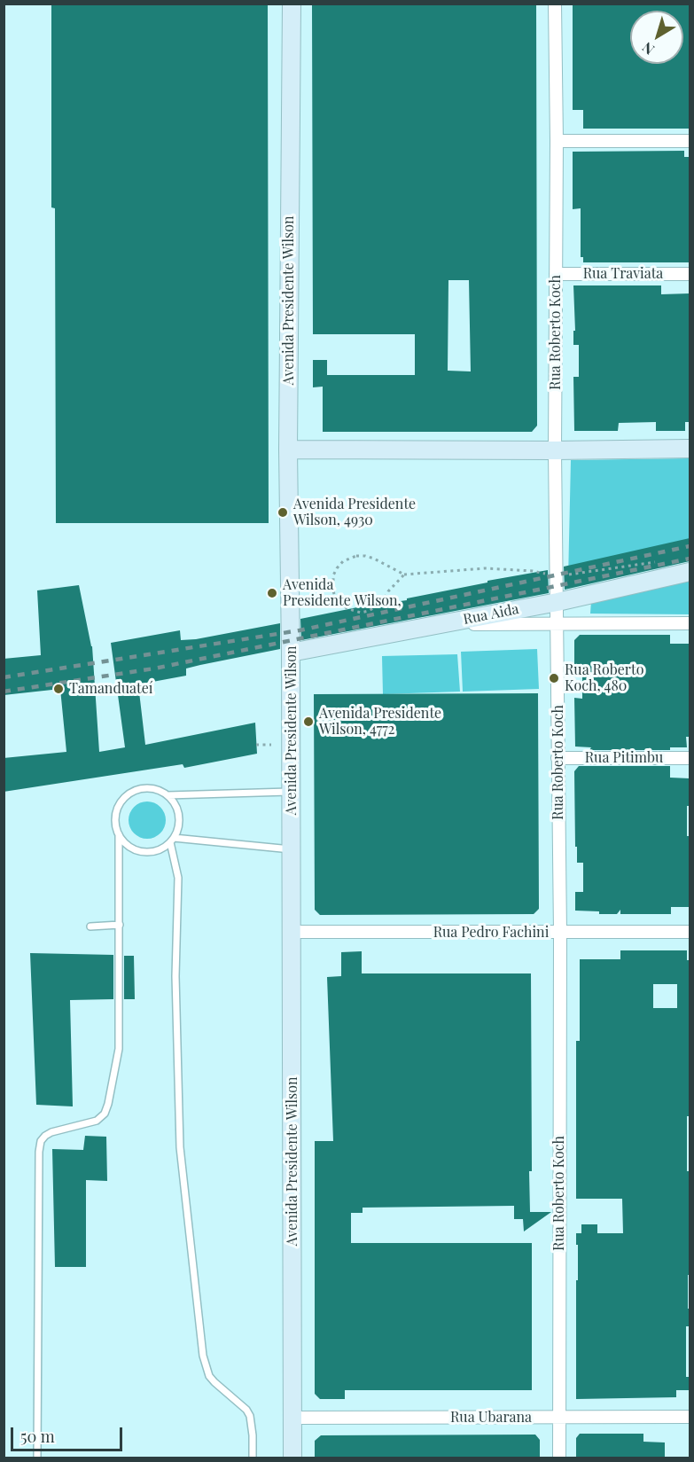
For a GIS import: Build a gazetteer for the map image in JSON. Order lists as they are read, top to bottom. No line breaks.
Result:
{"streets":{"main road":["Avenida Presidente Wilson","Rua Aida"],"street":["Rua Traviata","Rua Roberto Koch","Rua Pitimbu","Rua Pedro Fachini","Rua Ubarana"]},"crossings":[["Rua Traviata","Rua Roberto Koch"],["Avenida Presidente Wilson","Rua Aida"],["Avenida Presidente Wilson","Rua Pedro Fachini"],["Avenida Presidente Wilson","Rua Ubarana"],["Rua Roberto Koch","Rua Aida"],["Rua Roberto Koch","Rua Pitimbu"],["Rua Roberto Koch","Rua Pedro Fachini"],["Rua Roberto Koch","Rua Ubarana"]],"places":["Avenida Presidente Wilson, 4930","Avenida Presidente Wilson,","Rua Roberto Koch, 480","Tamanduateí","Avenida Presidente Wilson, 4772"],"scale_bar":"50 m","north":"bottom left"}
